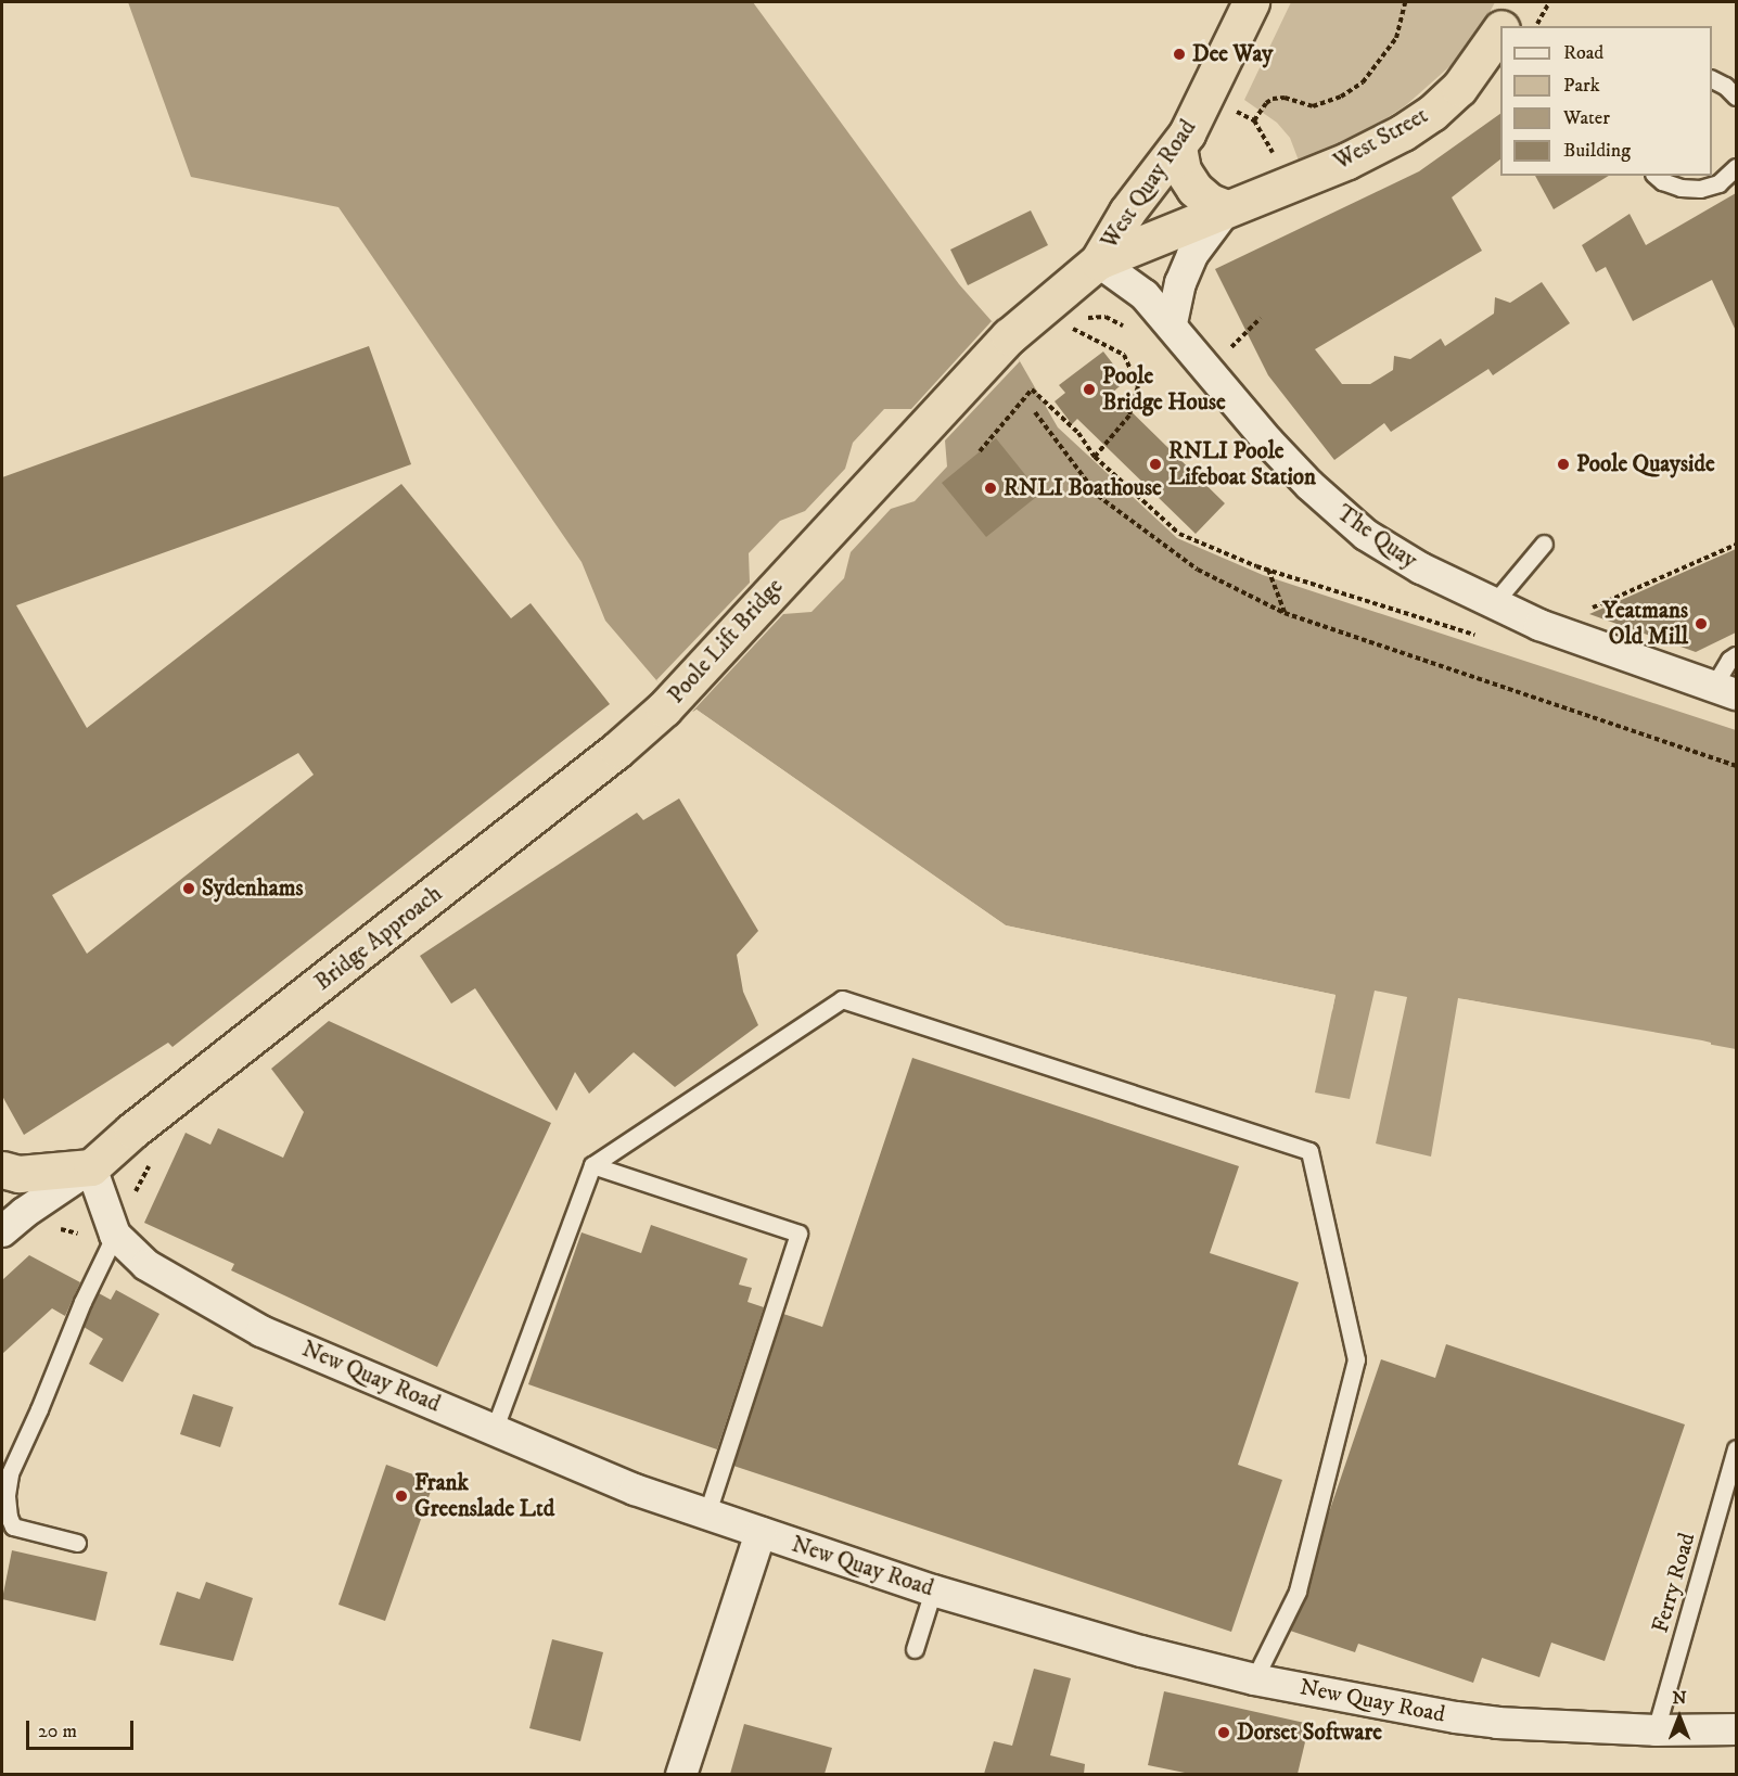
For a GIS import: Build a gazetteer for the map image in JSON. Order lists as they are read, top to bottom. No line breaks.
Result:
{"streets":{"highway":["West Street","West Quay Road","Poole Lift Bridge","Bridge Approach"],"street":["The Quay","New Quay Road"],"lane":["Ferry Road"]},"crossings":[["West Street","West Quay Road"],["West Street","The Quay"],["West Street","Poole Lift Bridge"],["West Quay Road","The Quay"],["West Quay Road","Poole Lift Bridge"],["The Quay","Poole Lift Bridge"],["Poole Lift Bridge","Bridge Approach"],["Bridge Approach","New Quay Road"],["New Quay Road","Ferry Road"]],"places":["Dee Way","Poole Bridge House","RNLI Poole Lifeboat Station","Poole Quayside","RNLI Boathouse","Yeatmans Old Mill","Sydenhams","Frank Greenslade Ltd","Dorset Software"],"legend":["Road","Park","Water","Building"],"scale_bar":"20 m","north":"top"}
